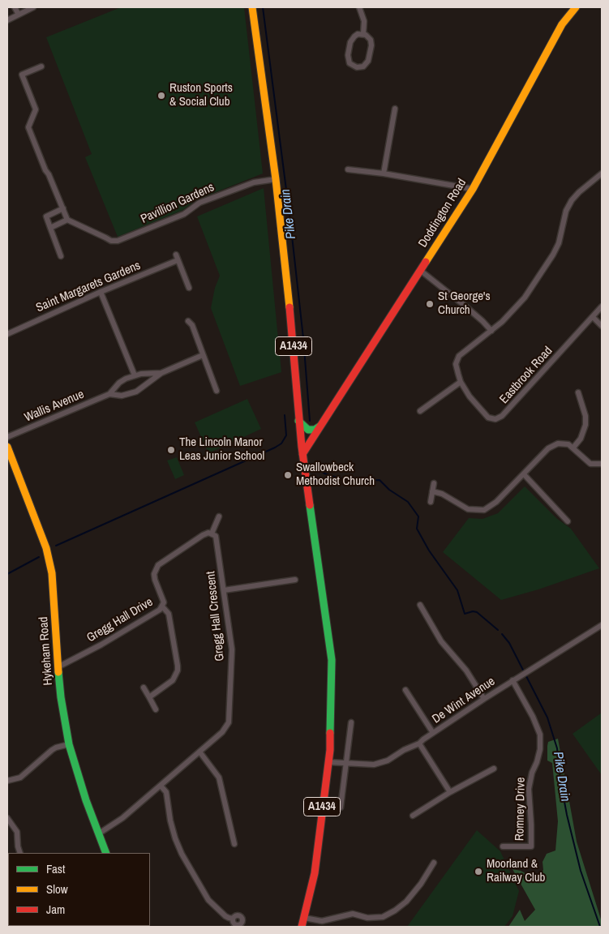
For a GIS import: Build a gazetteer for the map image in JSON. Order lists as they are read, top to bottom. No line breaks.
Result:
{"streets":{"main road":["Doddington Road","A1434","Hykeham Road"],"street":["Pavillion Gardens","Saint Margarets Gardens","Eastbrook Road","Wallis Avenue","Gregg Hall Crescent","Gregg Hall Drive","De Wint Avenue","Romney Drive"]},"crossings":[["Pavillion Gardens","A1434"],["Doddington Road","A1434"],["A1434","De Wint Avenue"],["Gregg Hall Crescent","Gregg Hall Drive"],["Gregg Hall Crescent","Hykeham Road"],["Gregg Hall Drive","Hykeham Road"],["De Wint Avenue","Romney Drive"]],"water":["Pike Drain"],"places":["Ruston Sports & Social Club","St George's Church","The Lincoln Manor Leas Junior School","Swallowbeck Methodist Church","Moorland & Railway Club"],"legend":["Fast","Slow","Jam"]}
